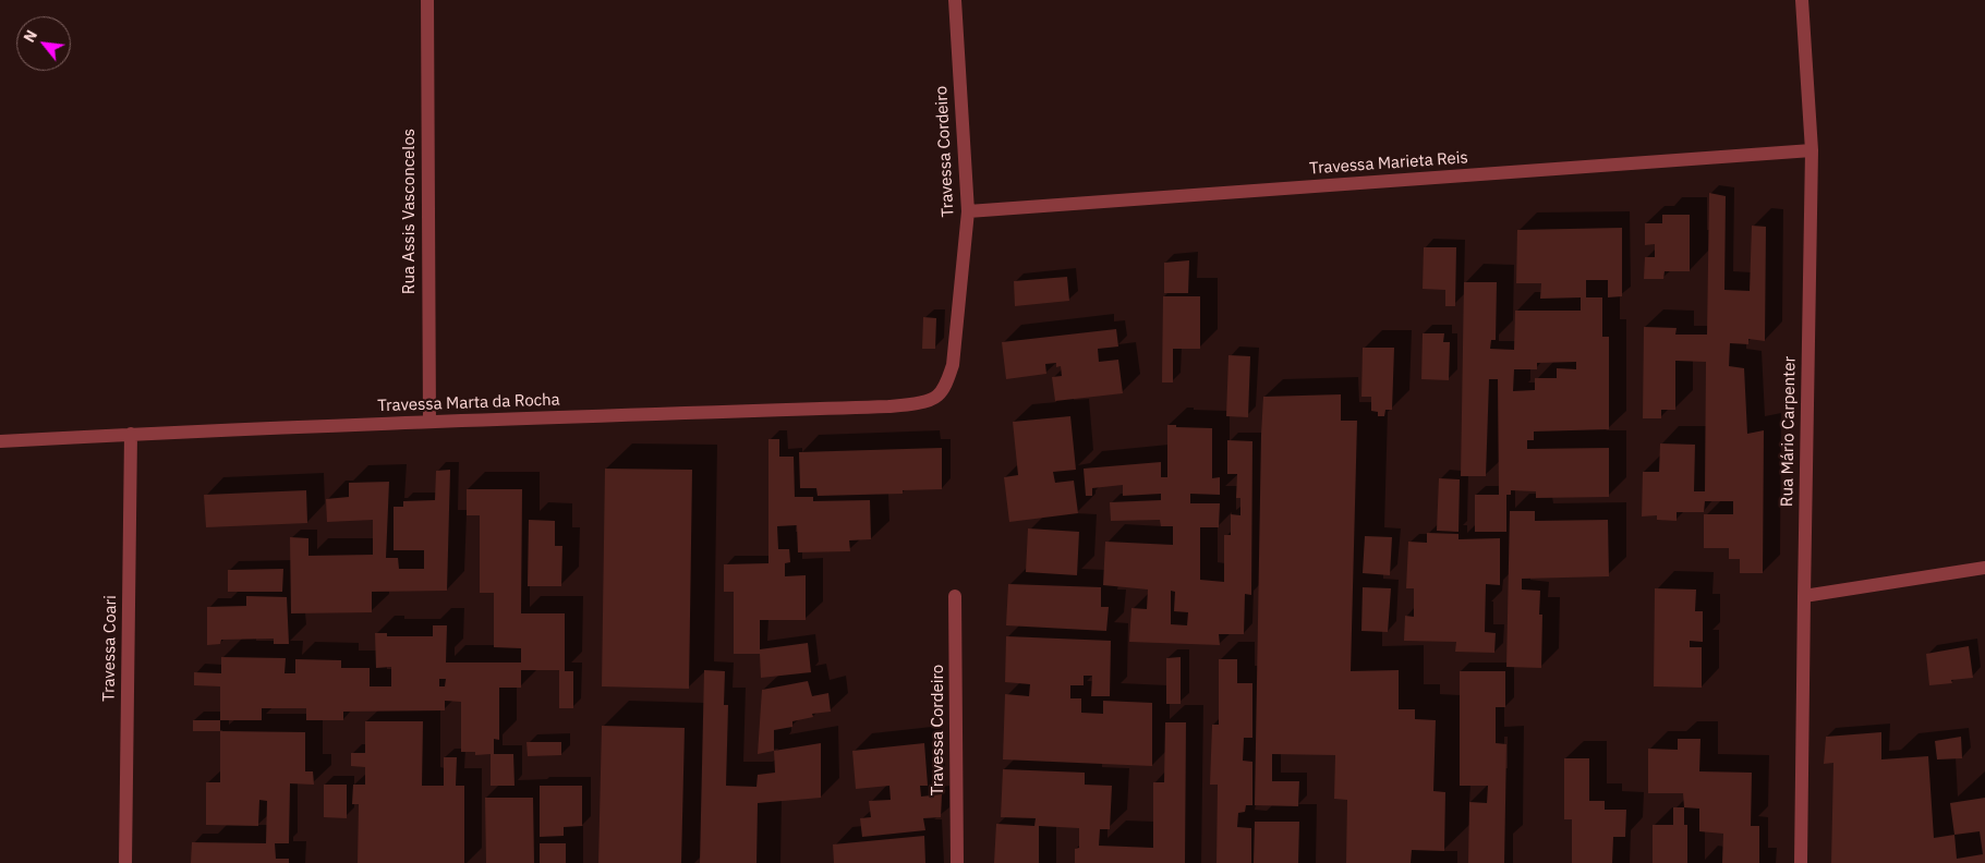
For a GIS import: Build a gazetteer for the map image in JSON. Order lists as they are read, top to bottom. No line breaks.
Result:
{"streets":{"street":["Travessa Cordeiro","Travessa Marieta Reis","Rua Assis Vasconcelos","Travessa Marta da Rocha","Rua Mário Carpenter","Travessa Coari"]},"crossings":[["Travessa Cordeiro","Travessa Marieta Reis"],["Travessa Cordeiro","Travessa Marta da Rocha"],["Travessa Marieta Reis","Rua Mário Carpenter"],["Rua Assis Vasconcelos","Travessa Marta da Rocha"],["Travessa Marta da Rocha","Travessa Coari"]],"north":"top left"}
